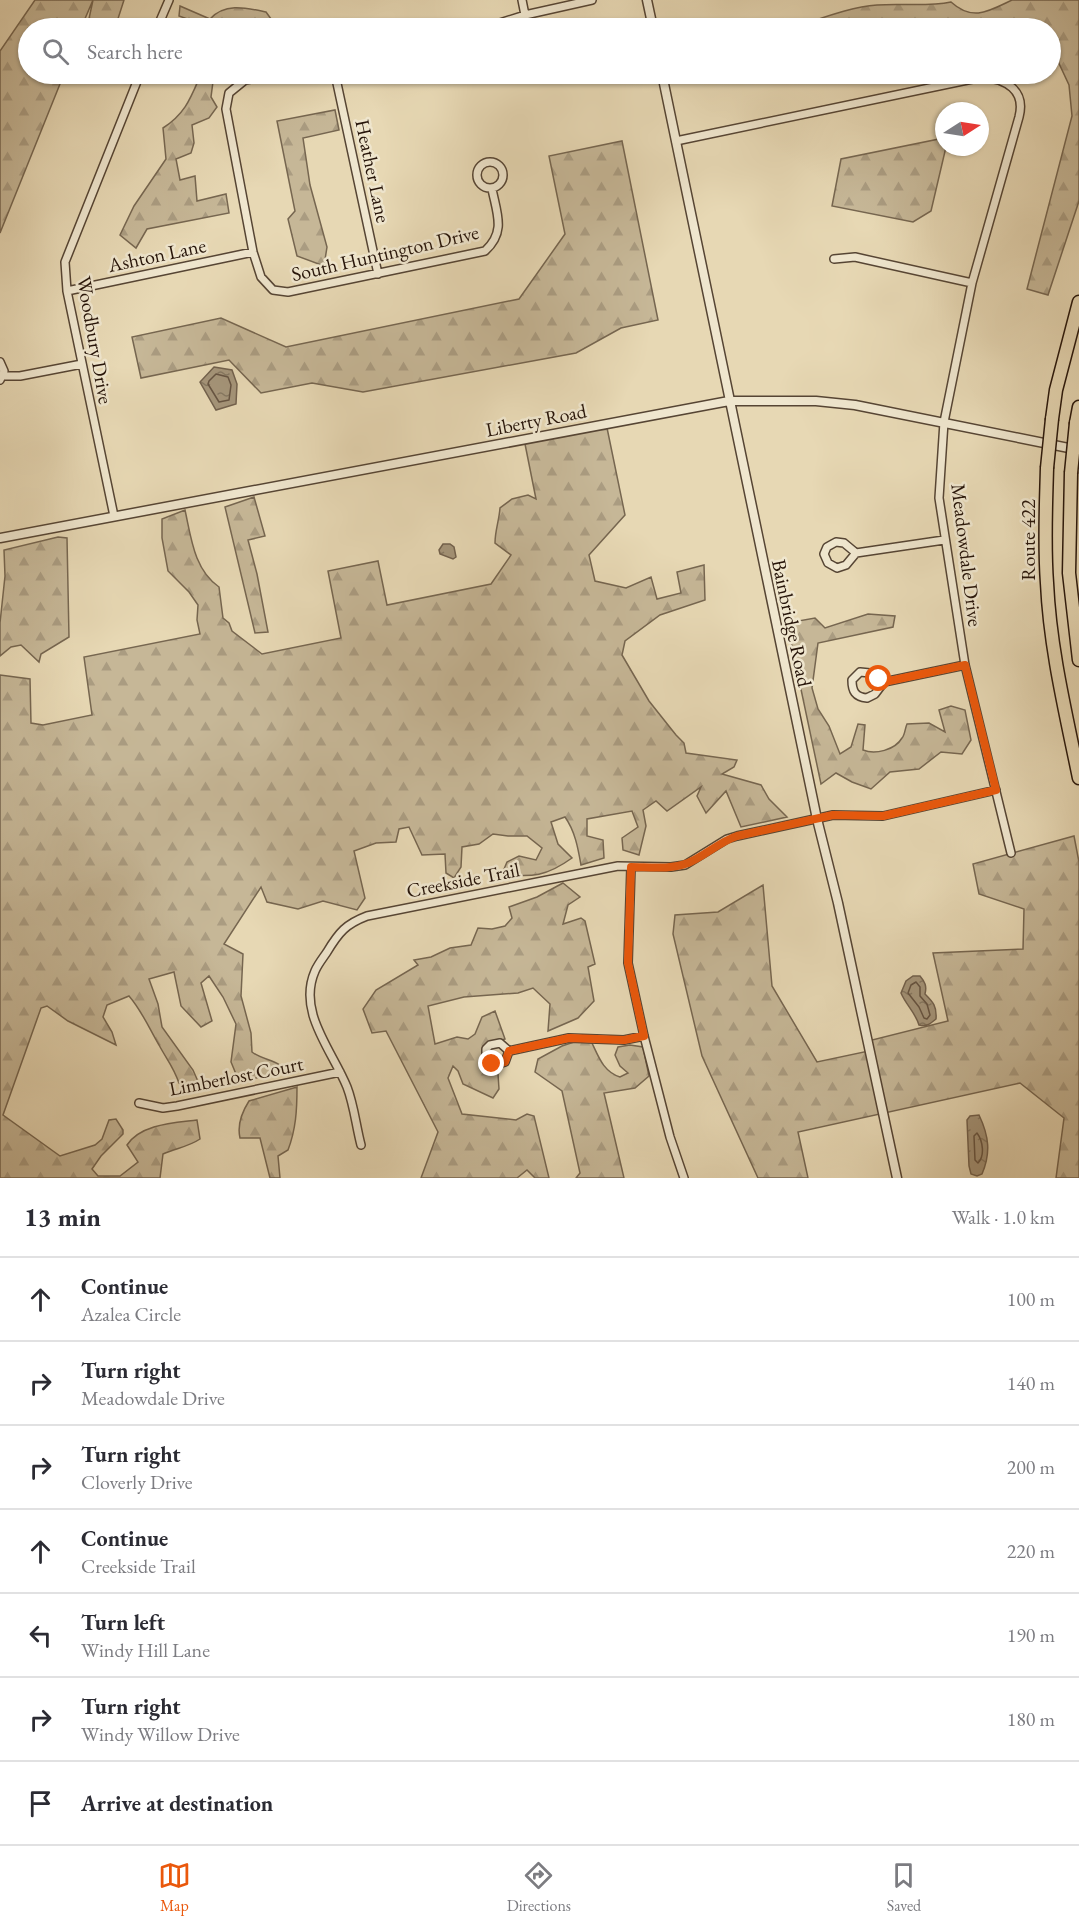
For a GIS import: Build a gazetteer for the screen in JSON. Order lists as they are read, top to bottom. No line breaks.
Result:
{"streets":{"highway":["Route 422"],"street":["Heather Lane","South Huntington Drive","Ashton Lane","Woodbury Drive","Liberty Road","Meadowdale Drive","Bainbridge Road","Creekside Trail","Limberlost Court"]},"crossings":[["Heather Lane","South Huntington Drive"],["South Huntington Drive","Ashton Lane"],["Ashton Lane","Woodbury Drive"],["Woodbury Drive","Liberty Road"],["Liberty Road","Meadowdale Drive"],["Liberty Road","Bainbridge Road"],["Meadowdale Drive","Bainbridge Road"],["Meadowdale Drive","Creekside Trail"],["Bainbridge Road","Creekside Trail"],["Creekside Trail","Limberlost Court"]],"north":"right","page":{"search":"Search here","heading":["13 min","Walk · 1.0 km"],"list":[["Continue","Azalea Circle","100 m"],["Turn right","Meadowdale Drive","140 m"],["Turn right","Cloverly Drive","200 m"],["Continue","Creekside Trail","220 m"],["Turn left","Windy Hill Lane","190 m"],["Turn right","Windy Willow Drive","180 m"],"Arrive at destination"],"nav":["Map","Directions","Saved"]}}
